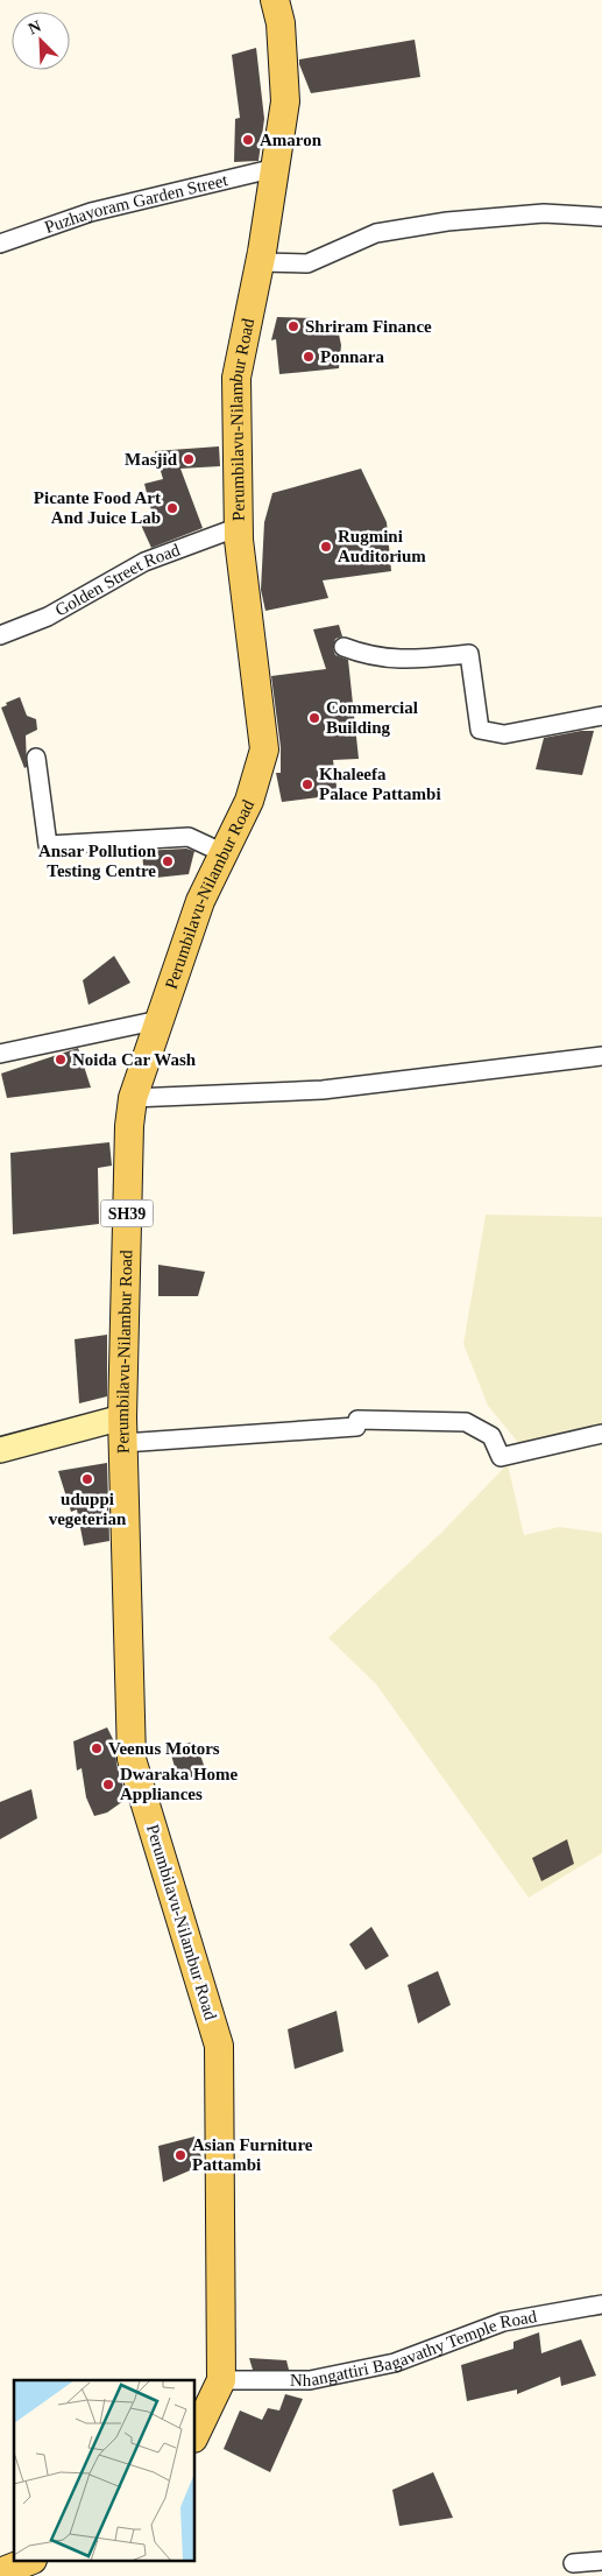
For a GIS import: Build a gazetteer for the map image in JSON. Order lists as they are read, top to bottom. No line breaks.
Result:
{"streets":{"main road":["Perumbilavu-Nilambur Road","SH39"],"street":["Puzhayoram Garden Street","Golden Street Road","Nhangattiri Bagavathy Temple Road"]},"crossings":[["Puzhayoram Garden Street","Perumbilavu-Nilambur Road"],["Perumbilavu-Nilambur Road","Golden Street Road"],["Perumbilavu-Nilambur Road","Nhangattiri Bagavathy Temple Road"]],"places":["Amaron","Shriram Finance","Ponnara","Masjid","Picante Food Art And Juice Lab","Rugmini Auditorium","Commercial Building","Khaleefa Palace Pattambi","Ansar Pollution Testing Centre","Noida Car Wash","uduppi vegeterian","Veenus Motors","Dwaraka Home Appliances","Asian Furniture Pattambi"],"north":"top left"}
